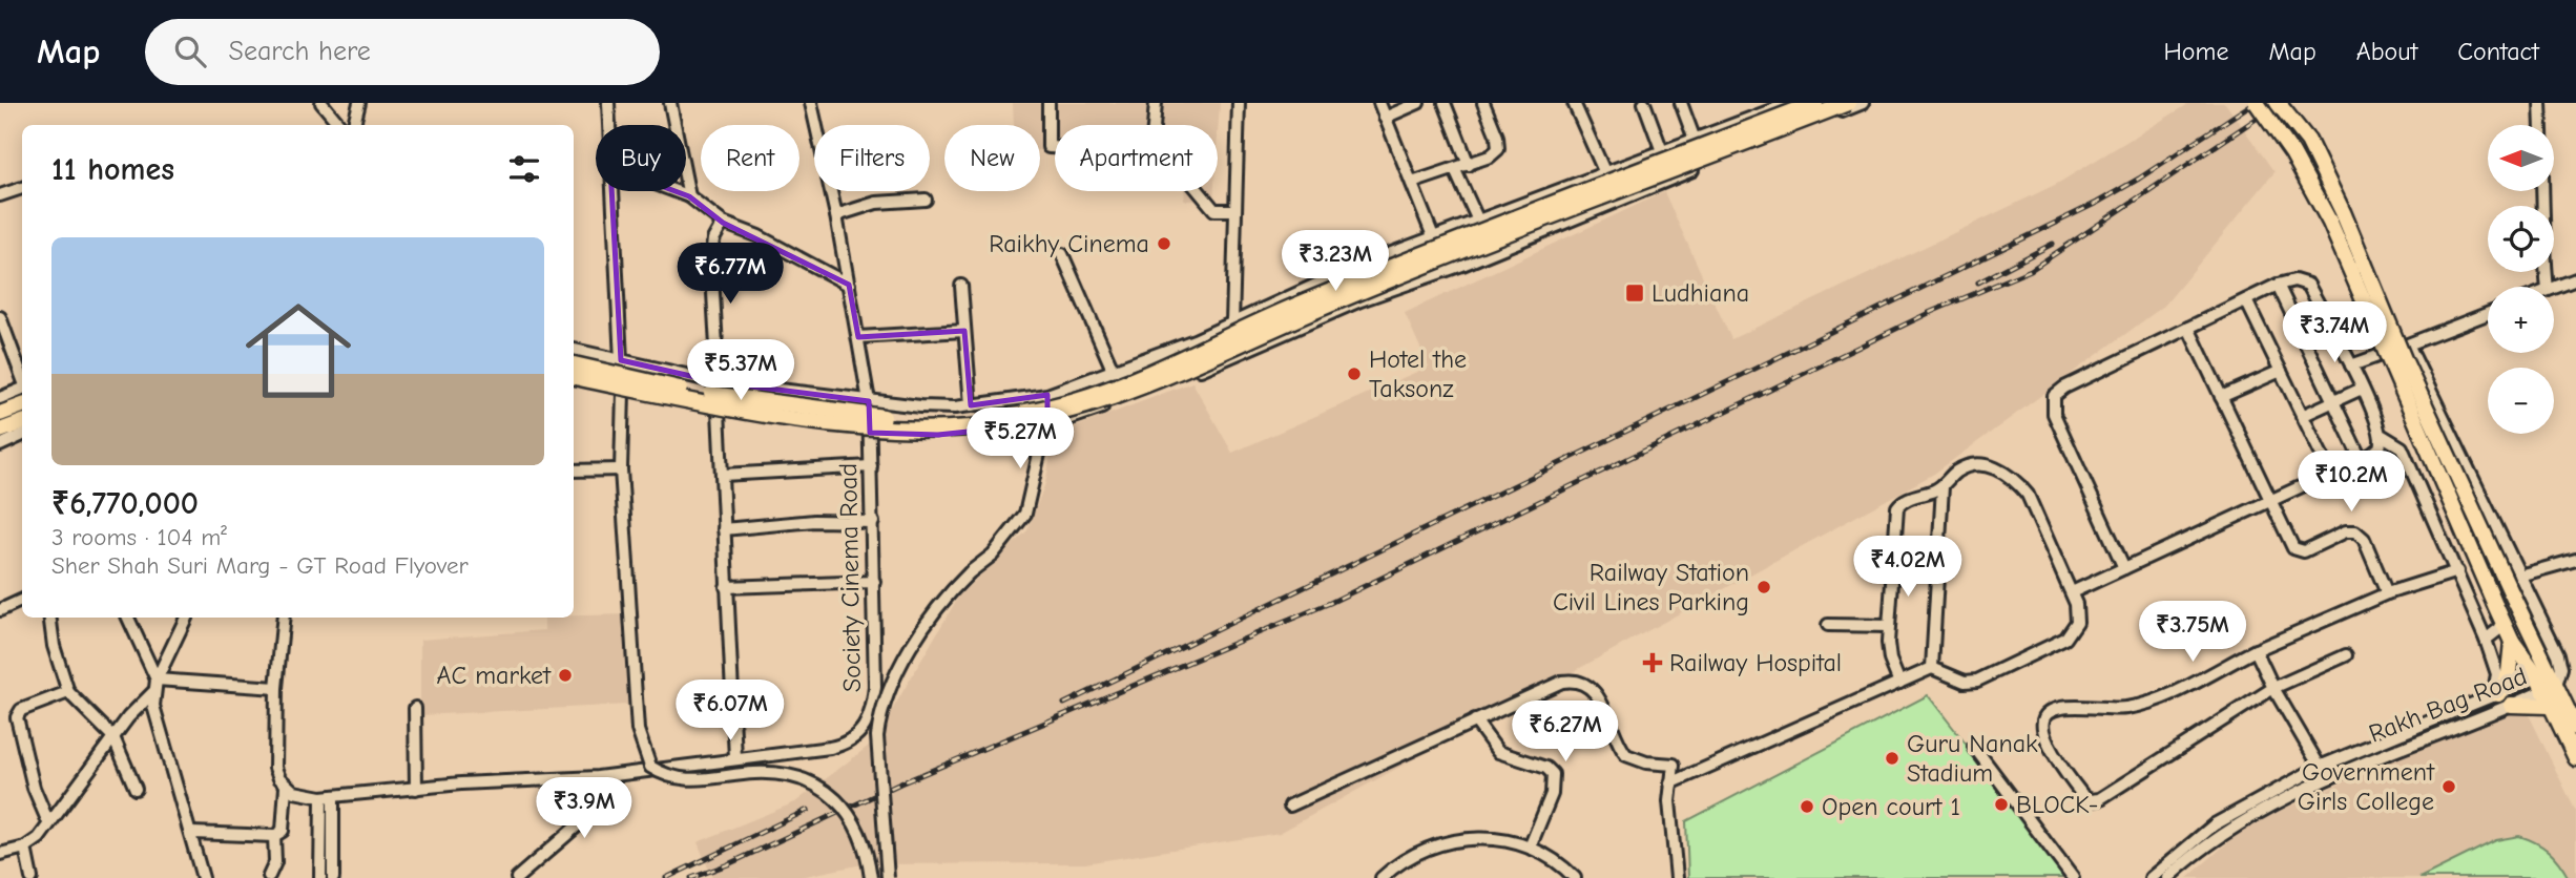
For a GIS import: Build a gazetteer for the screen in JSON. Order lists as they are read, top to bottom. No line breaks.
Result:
{"streets":{"street":["Society Cinema Road","Rakh Bag Road"]},"places":{"other":["Raikhy Cinema","Hotel the Taksonz","Railway Station Civil Lines Parking","AC market","Guru Nanak Stadium","Government Girls College","BLOCK-","Open court 1"],"transit":["Ludhiana"],"health":["Railway Hospital"]},"north":"left","page":{"header":"Map","search":"Search here","nav":["Home","Map","About","Contact"],"map_buttons":["+","−"],"chip":["Buy","Rent","Filters","New","Apartment"],"heading":"11 homes","list":[{"name":"₹6,770,000","note":"3 rooms · 104 m² · Sher Shah Suri Marg - GT Road Flyover"}],"price":["₹3.23M","₹6.77M","₹3.74M","₹5.37M","₹5.27M","₹10.2M","₹4.02M","₹3.75M","₹6.07M","₹6.27M","₹3.9M"]}}
